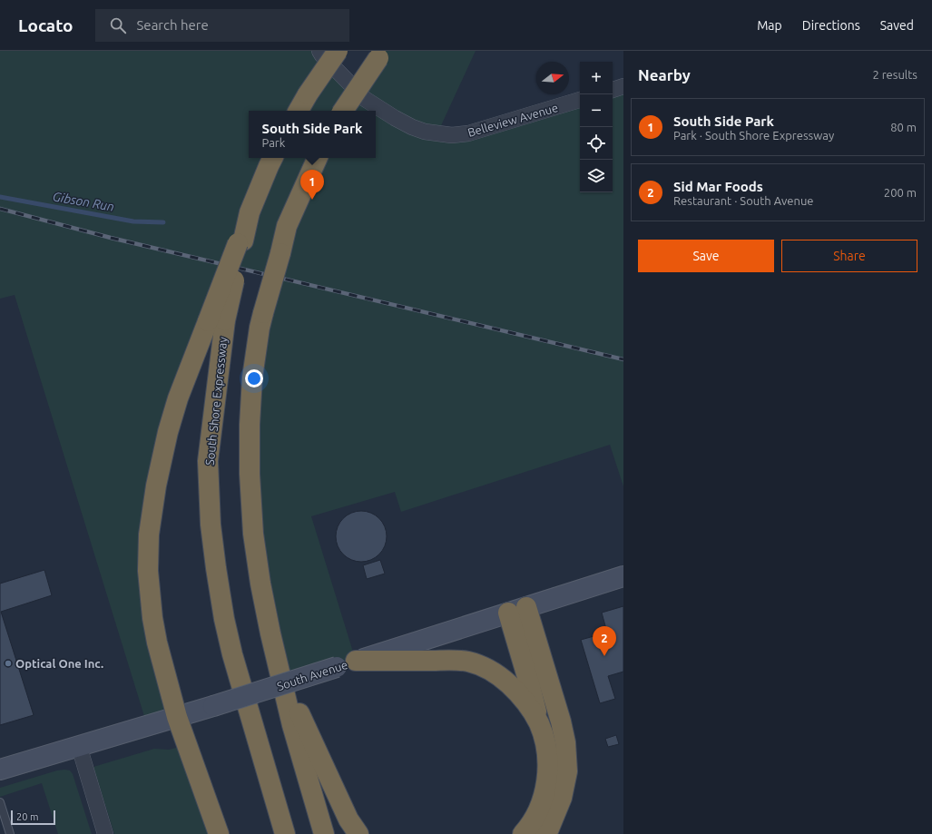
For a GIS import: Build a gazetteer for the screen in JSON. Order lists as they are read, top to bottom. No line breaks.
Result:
{"streets":{"highway":["South Shore Expressway"],"main road":["South Avenue"],"street":["Belleview Avenue"]},"water":["Gibson Run"],"places":["Optical One Inc."],"scale_bar":"20 m","north":"right","page":{"header":"Locato","search":"Search here","nav":["Map","Directions","Saved"],"heading":["Nearby","2 results"],"map_buttons":["+","−"],"list":[{"mark":"1","name":"South Side Park","note":"Park · South Shore Expressway","value":"80 m"},{"mark":"2","name":"Sid Mar Foods","note":"Restaurant · South Avenue","value":"200 m"}],"popup":["South Side Park","Park"],"pins":["1","2"],"buttons":["Save","Share"],"scale":"20 m"}}
